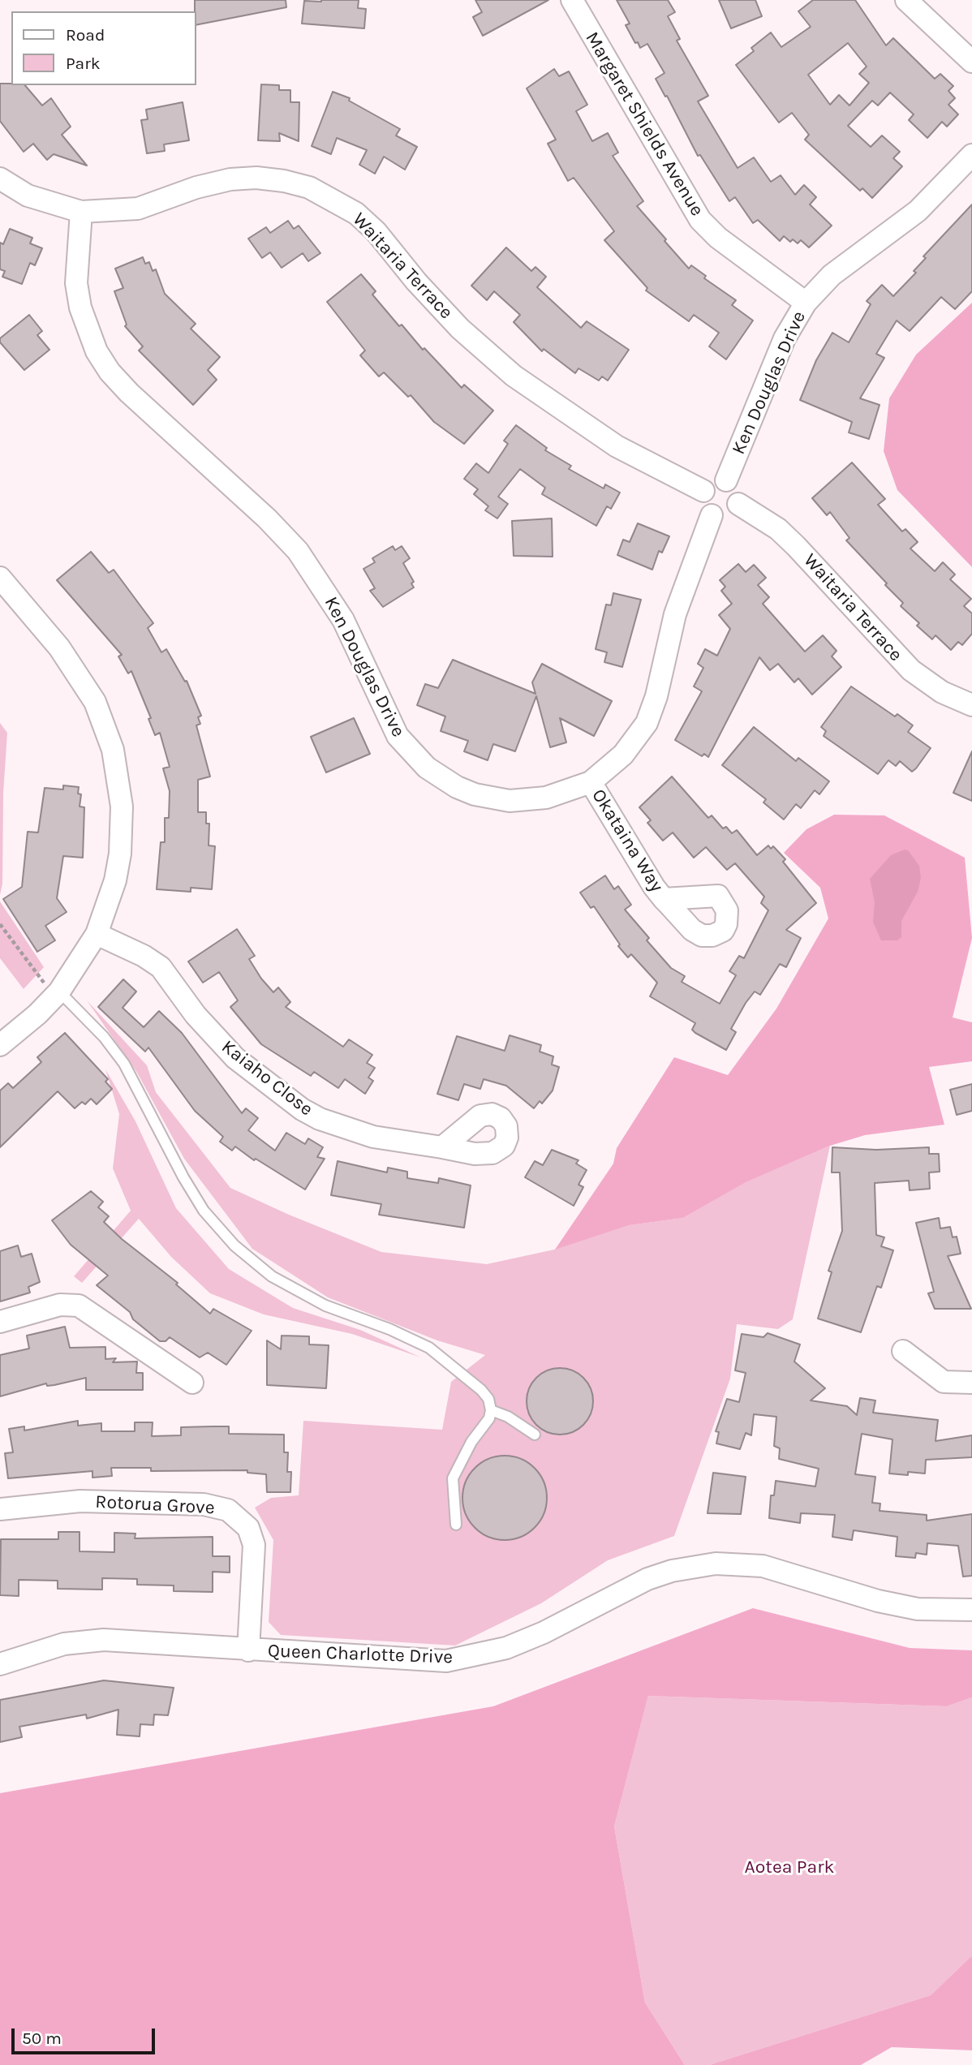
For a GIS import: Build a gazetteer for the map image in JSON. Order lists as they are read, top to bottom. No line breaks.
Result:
{"streets":{"street":["Margaret Shields Avenue","Waitaria Terrace","Ken Douglas Drive","Okataina Way","Kaiaho Close","Rotorua Grove","Queen Charlotte Drive"]},"crossings":[["Margaret Shields Avenue","Ken Douglas Drive"],["Waitaria Terrace","Ken Douglas Drive"],["Ken Douglas Drive","Okataina Way"],["Rotorua Grove","Queen Charlotte Drive"]],"parks":["Aotea Park"],"legend":["Road","Park"],"scale_bar":"50 m"}
